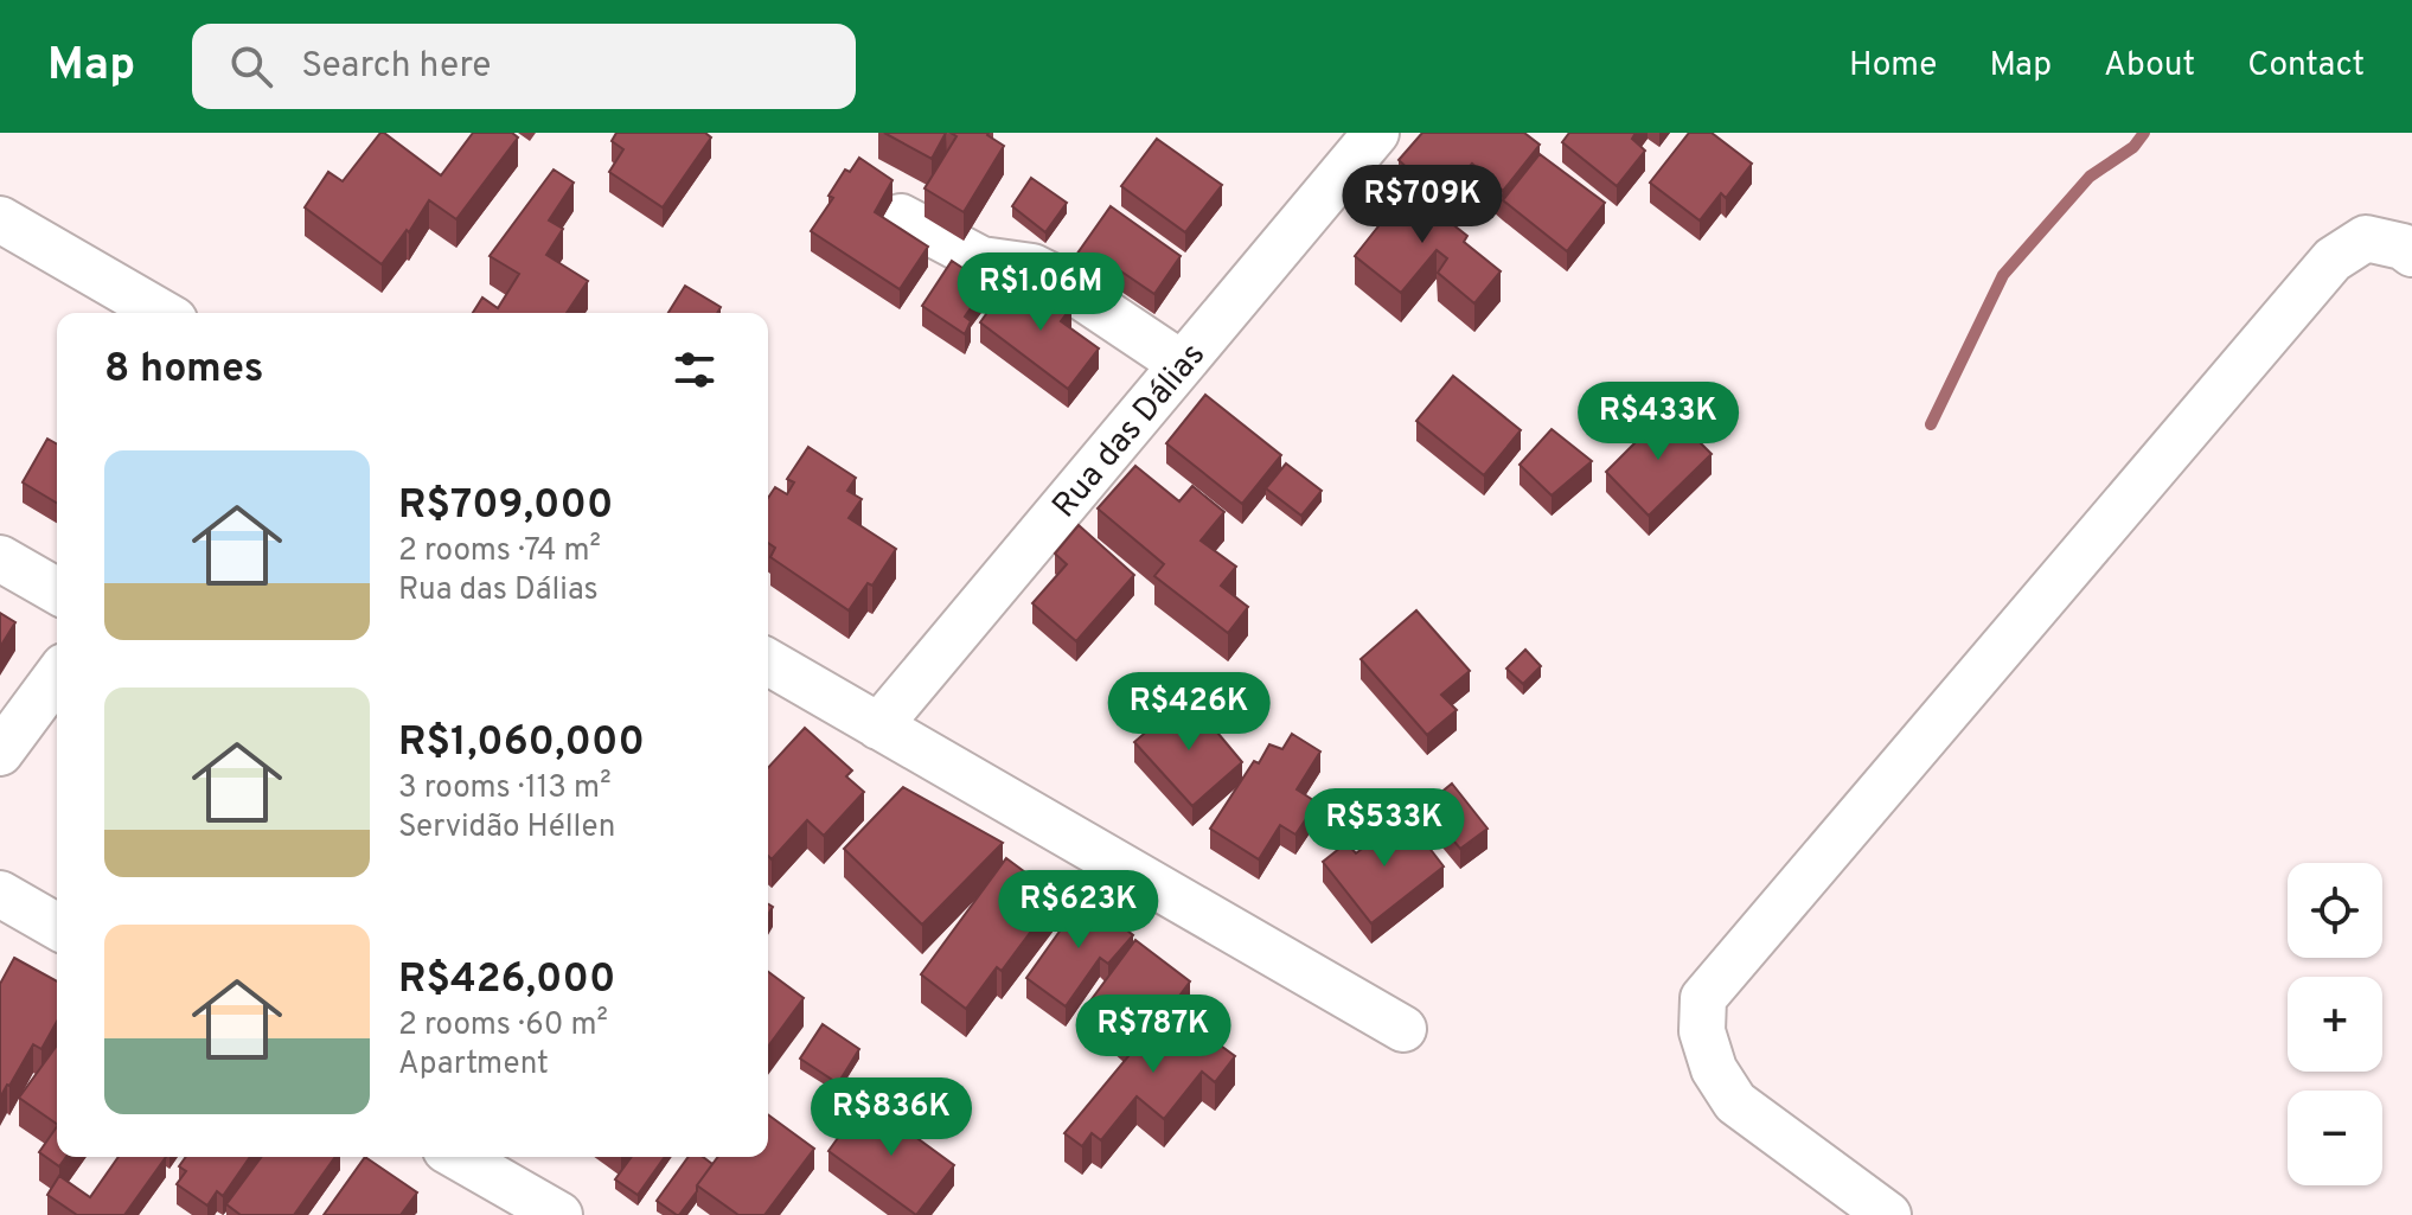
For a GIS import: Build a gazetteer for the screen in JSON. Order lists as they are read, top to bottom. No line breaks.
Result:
{"streets":{"street":["Rua das Dálias"]},"page":{"header":"Map","search":"Search here","nav":["Home","Map","About","Contact"],"price":["R$709K","R$1.06M","R$433K","R$426K","R$533K","R$623K","R$787K","R$836K"],"heading":"8 homes","list":[{"name":"R$709,000","note":"2 rooms · 74 m² · Rua das Dálias"},{"name":"R$1,060,000","note":"3 rooms · 113 m² · Servidão Héllen"},{"name":"R$426,000","note":"2 rooms · 60 m² · Apartment"}],"map_buttons":["+","−"]}}
